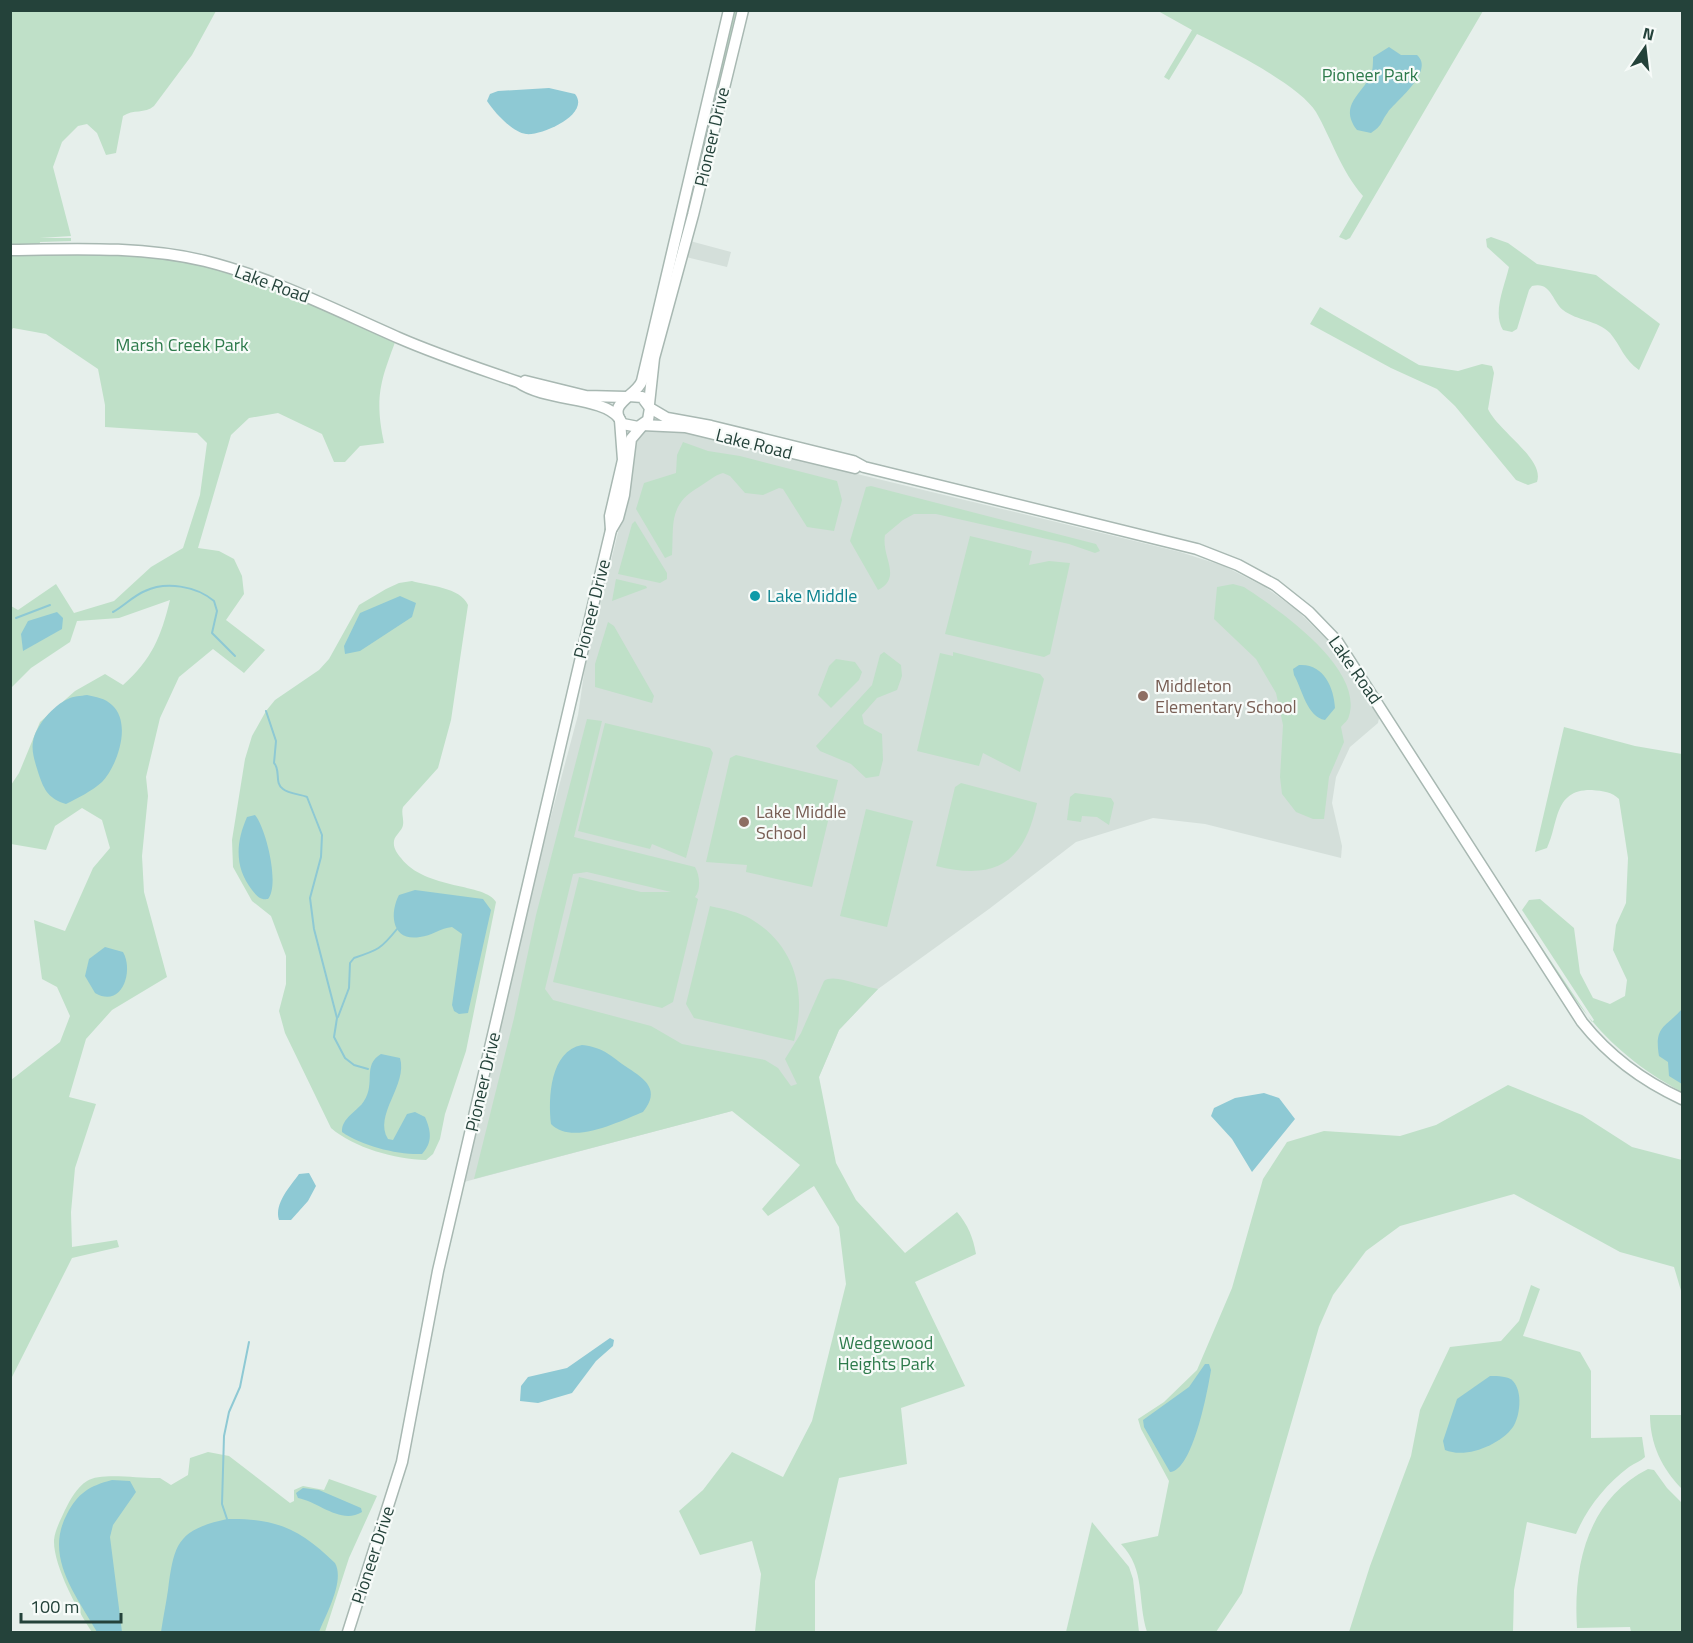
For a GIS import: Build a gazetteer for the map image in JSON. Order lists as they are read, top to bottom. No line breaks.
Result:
{"streets":{"street":["Pioneer Drive","Lake Road"]},"crossings":[["Pioneer Drive","Lake Road"]],"parks":["Pioneer Park","Marsh Creek Park","Wedgewood Heights Park"],"places":["Lake Middle","Middleton Elementary School","Lake Middle School"],"scale_bar":"100 m","north":"top"}
